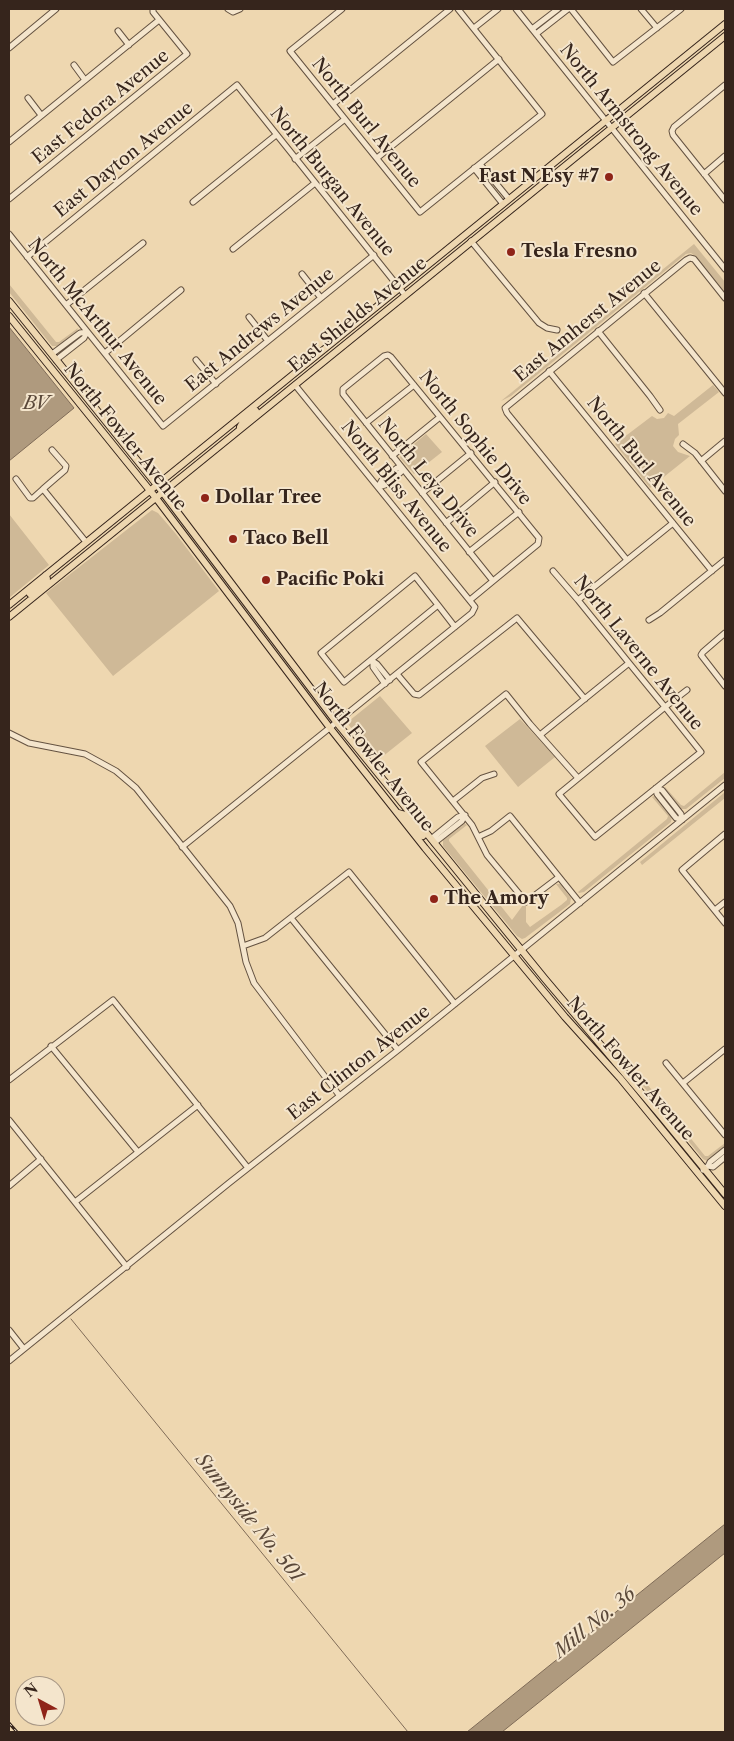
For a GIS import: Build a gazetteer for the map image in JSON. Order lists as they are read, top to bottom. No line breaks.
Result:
{"streets":{"main road":["East Shields Avenue","North Fowler Avenue"],"street":["East Fedora Avenue","North Burl Avenue","North Armstrong Avenue","East Dayton Avenue","North Burgan Avenue","East Amherst Avenue","North McArthur Avenue","East Andrews Avenue","North Sophie Drive","North Leya Drive","North Bliss Avenue","North Laverne Avenue","East Clinton Avenue"]},"crossings":[["North Burl Avenue","East Amherst Avenue"],["North Armstrong Avenue","East Shields Avenue"],["East Dayton Avenue","North Burgan Avenue"],["East Dayton Avenue","North McArthur Avenue"],["North Burgan Avenue","East Shields Avenue"],["North Burgan Avenue","East Andrews Avenue"],["East Shields Avenue","North Fowler Avenue"],["East Shields Avenue","North Bliss Avenue"],["North McArthur Avenue","East Andrews Avenue"],["North Fowler Avenue","East Clinton Avenue"],["North Sophie Drive","North Leya Drive"]],"water":["BV","Sunnyside No. 501","Mill No. 36"],"places":["Fast N Esy #7","Tesla Fresno","Dollar Tree","Taco Bell","Pacific Poki","The Amory"],"north":"top left"}
